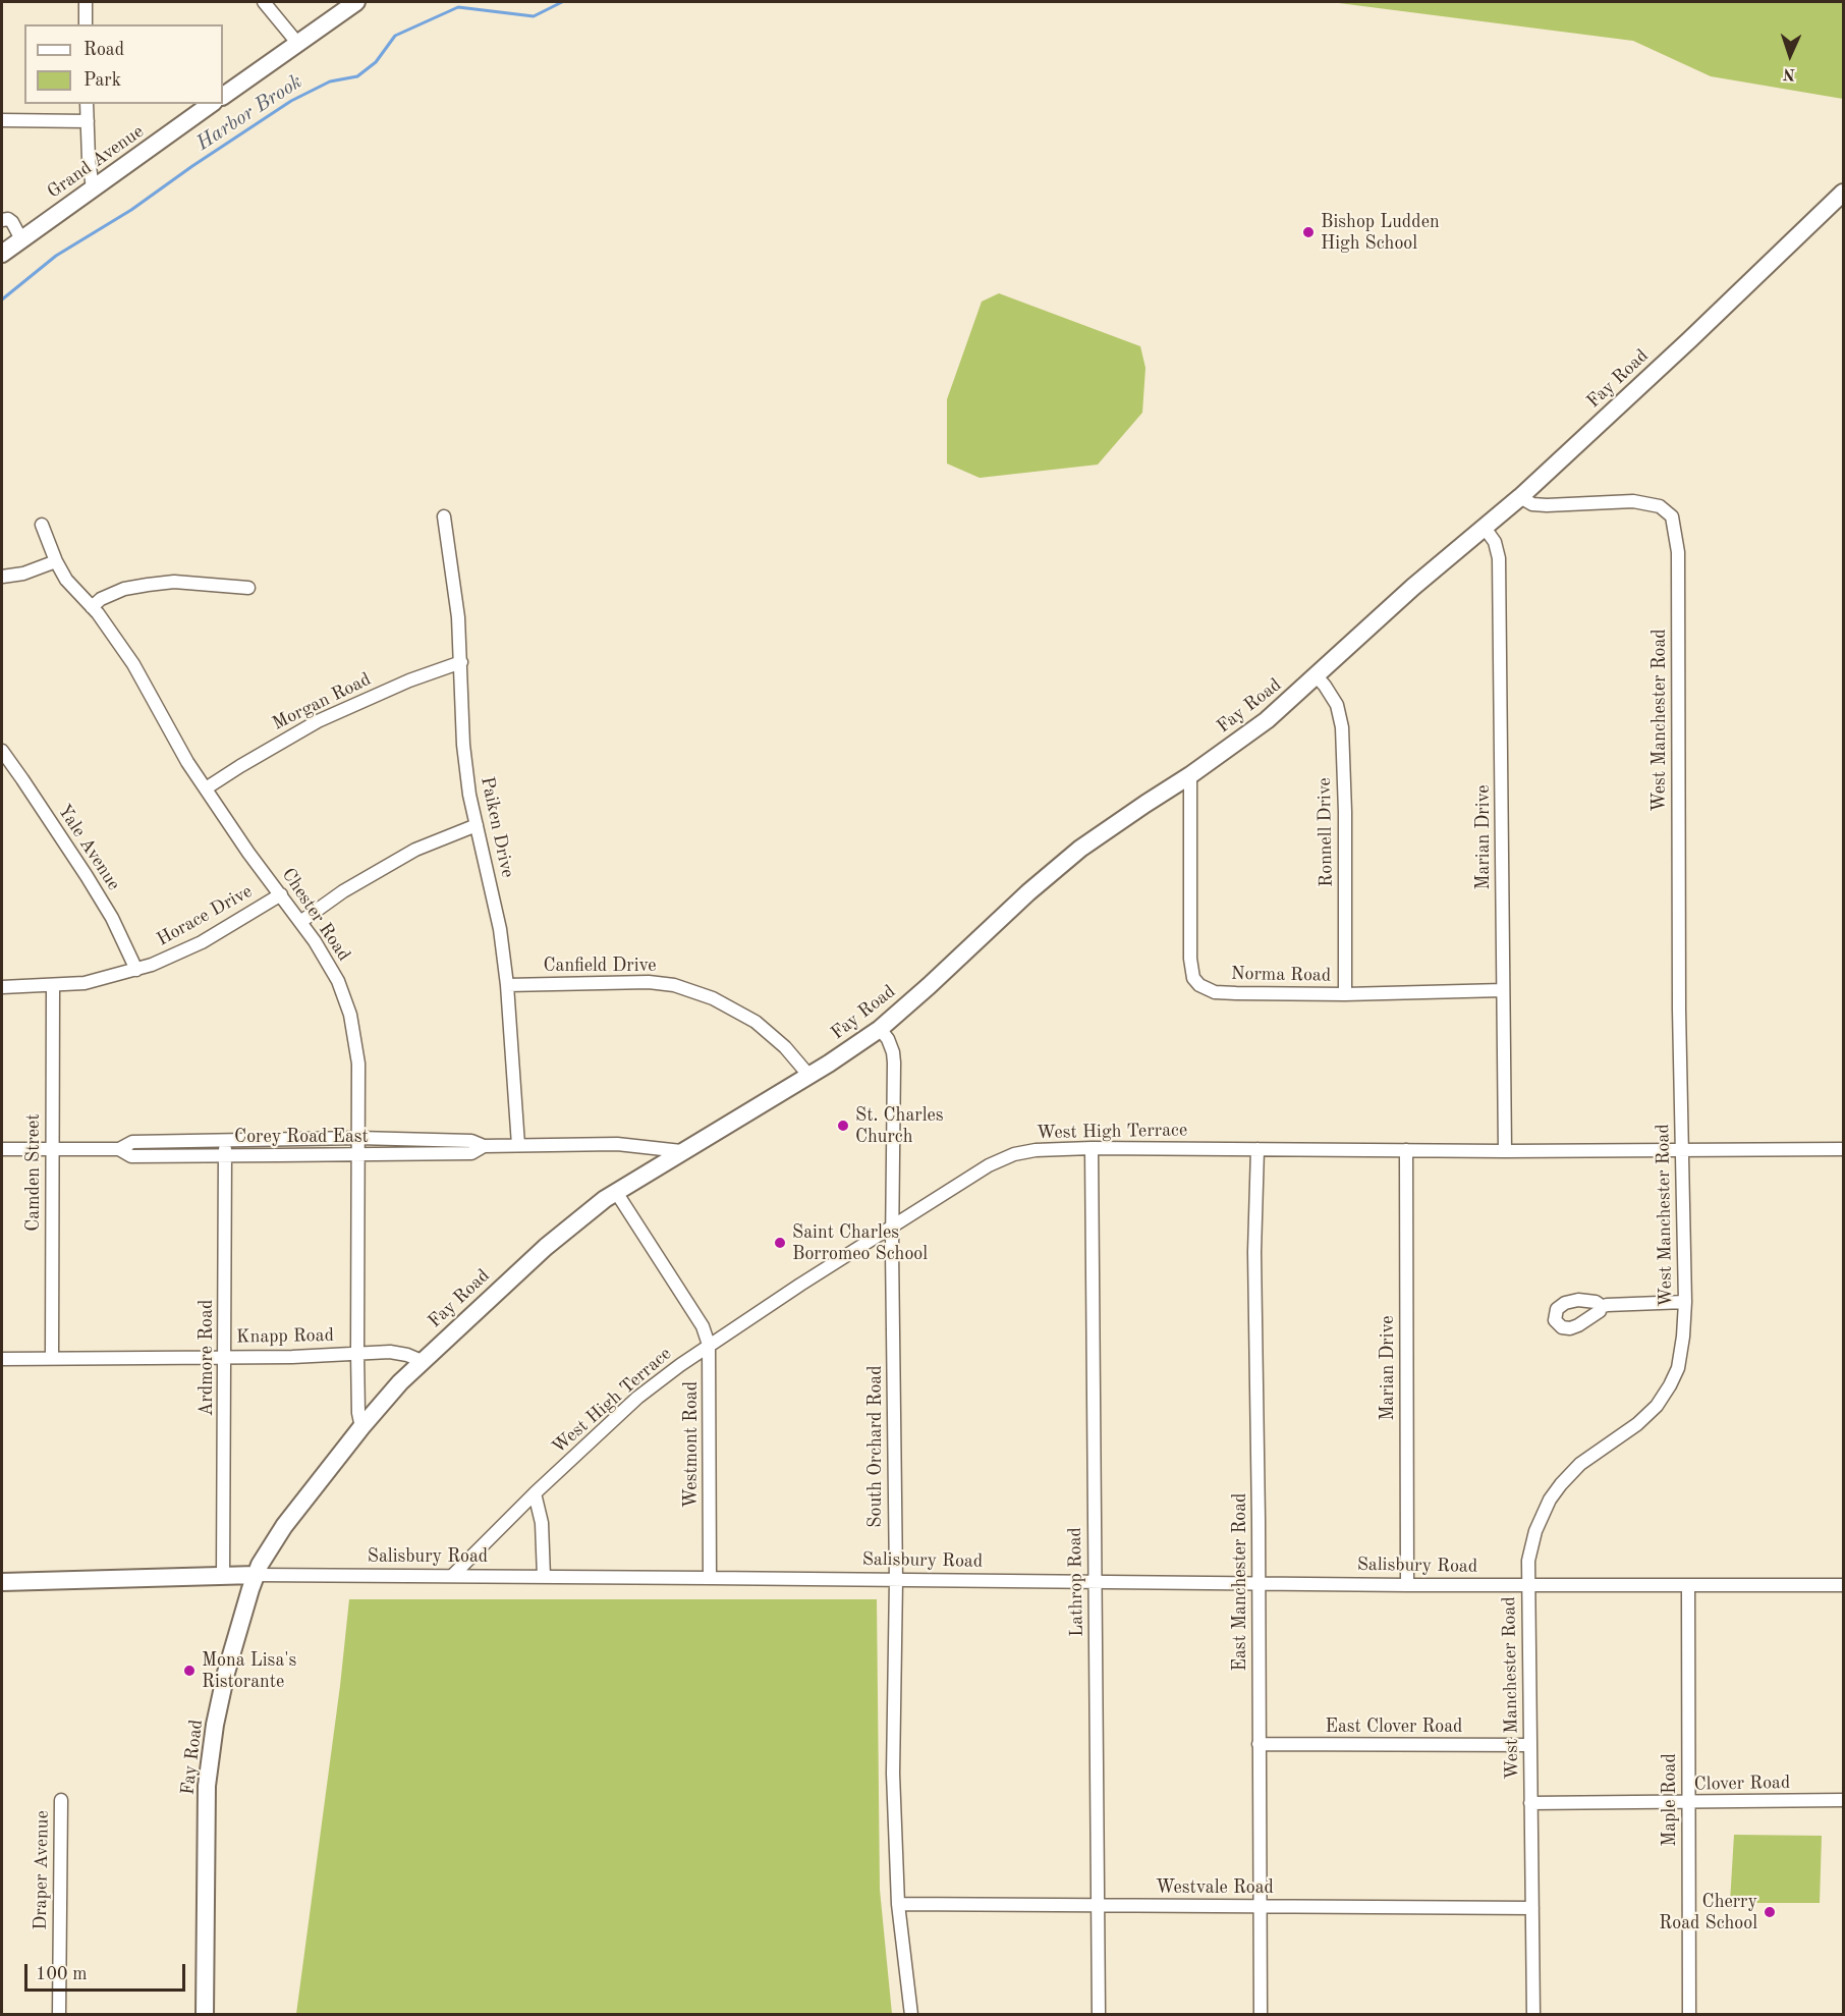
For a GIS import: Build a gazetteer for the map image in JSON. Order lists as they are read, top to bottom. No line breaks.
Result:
{"streets":{"street":["Grand Avenue","Fay Road","Morgan Road","West Manchester Road","Paiken Drive","Ronnell Drive","Marian Drive","Yale Avenue","Chester Road","Horace Drive","Canfield Drive","Norma Road","West High Terrace","Corey Road East","Camden Street","Knapp Road","Ardmore Road","Westmont Road","South Orchard Road","Salisbury Road","Lathrop Road","East Manchester Road","East Clover Road","Clover Road","Maple Road","Draper Avenue","Westvale Road"]},"crossings":[["Fay Road","West Manchester Road"],["Fay Road","Ronnell Drive"],["Fay Road","Marian Drive"],["Fay Road","Chester Road"],["Fay Road","Canfield Drive"],["Fay Road","Norma Road"],["Fay Road","Corey Road East"],["Fay Road","Knapp Road"],["Fay Road","Westmont Road"],["Fay Road","South Orchard Road"],["Fay Road","Salisbury Road"],["Morgan Road","Paiken Drive"],["Morgan Road","Chester Road"],["West Manchester Road","West High Terrace"],["West Manchester Road","Salisbury Road"],["West Manchester Road","East Clover Road"],["West Manchester Road","Clover Road"],["West Manchester Road","Westvale Road"],["Paiken Drive","Canfield Drive"],["Paiken Drive","Corey Road East"],["Ronnell Drive","Norma Road"],["Marian Drive","Norma Road"],["Marian Drive","West High Terrace"],["Marian Drive","Salisbury Road"],["Yale Avenue","Horace Drive"],["Chester Road","Horace Drive"],["Chester Road","Corey Road East"],["Chester Road","Knapp Road"],["Horace Drive","Camden Street"],["West High Terrace","Westmont Road"],["West High Terrace","South Orchard Road"],["West High Terrace","Salisbury Road"],["West High Terrace","Lathrop Road"],["West High Terrace","East Manchester Road"],["Corey Road East","Camden Street"],["Corey Road East","Ardmore Road"],["Camden Street","Knapp Road"],["Knapp Road","Ardmore Road"],["Ardmore Road","Salisbury Road"],["Westmont Road","Salisbury Road"],["South Orchard Road","Salisbury Road"],["South Orchard Road","Westvale Road"],["Salisbury Road","Lathrop Road"],["Salisbury Road","East Manchester Road"],["Salisbury Road","Maple Road"],["Lathrop Road","Westvale Road"],["East Manchester Road","East Clover Road"],["East Manchester Road","Westvale Road"],["Clover Road","Maple Road"]],"water":["Harbor Brook"],"places":["Bishop Ludden High School","St. Charles Church","Saint Charles Borromeo School","Mona Lisa's Ristorante","Cherry Road School"],"legend":["Road","Park"],"scale_bar":"100 m","north":"bottom"}
